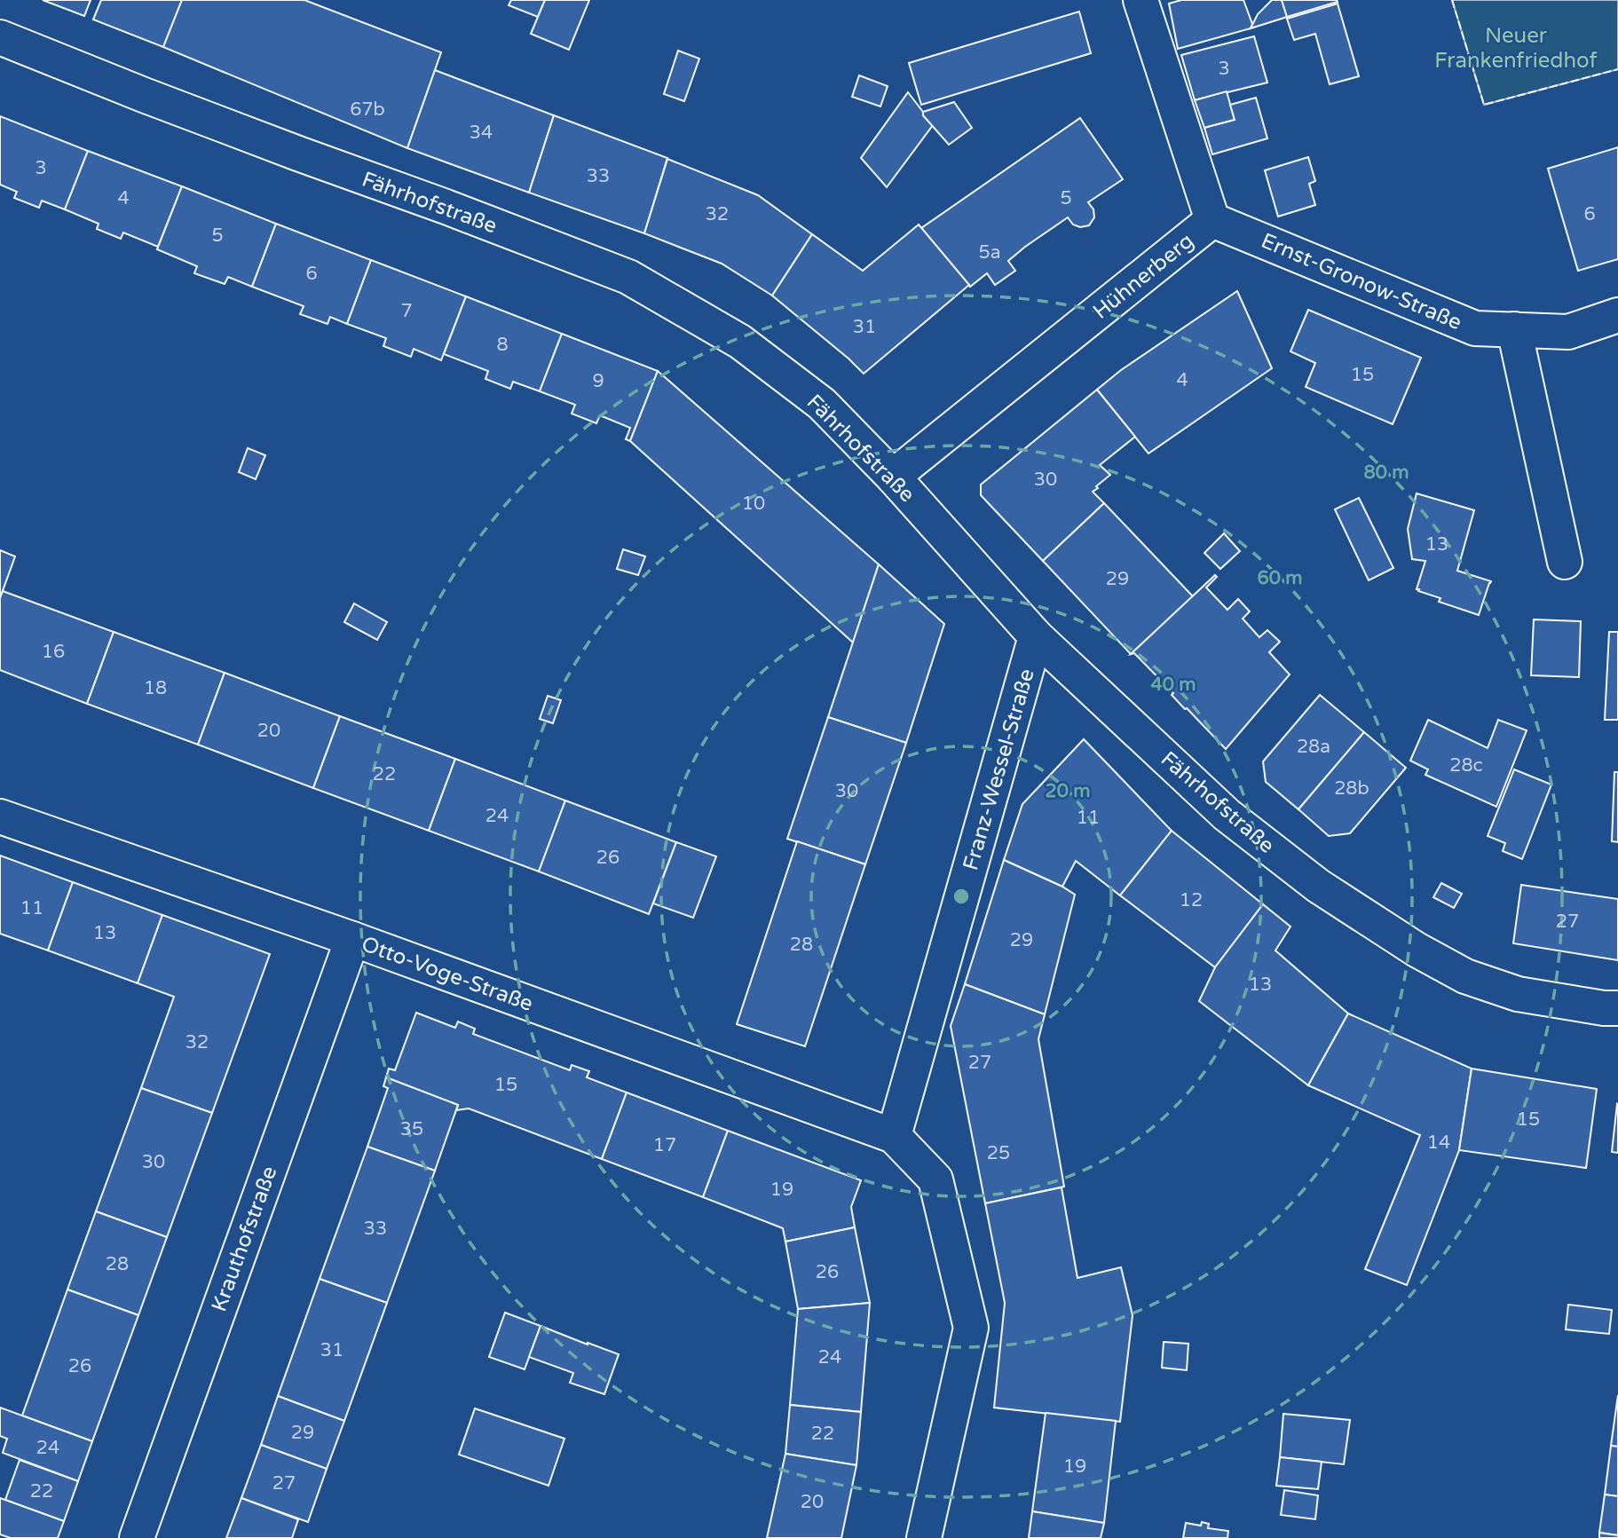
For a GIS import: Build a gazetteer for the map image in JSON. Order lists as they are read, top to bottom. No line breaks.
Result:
{"streets":{"street":["Fährhofstraße","Hühnerberg","Ernst-Gronow-Straße","Franz-Wessel-Straße","Otto-Voge-Straße","Krauthofstraße"]},"crossings":[["Fährhofstraße","Hühnerberg"],["Fährhofstraße","Franz-Wessel-Straße"],["Hühnerberg","Ernst-Gronow-Straße"],["Franz-Wessel-Straße","Otto-Voge-Straße"],["Otto-Voge-Straße","Krauthofstraße"]],"parks":["Neuer Frankenfriedhof"],"house_numbers":["3","67b","34","3","33","4","5","32","6","5","5a","6","7","31","8","15","4","9","30","10","13","29","16","18","20","28a","28c","22","28b","30","24","11","26","12","11","27","13","29","28","13","32","27","15","15","35","14","17","25","30","19","33","28","26","31","24","26","29","22","24","19","27","22","20"],"rings":["80 m","60 m","40 m","20 m"]}
